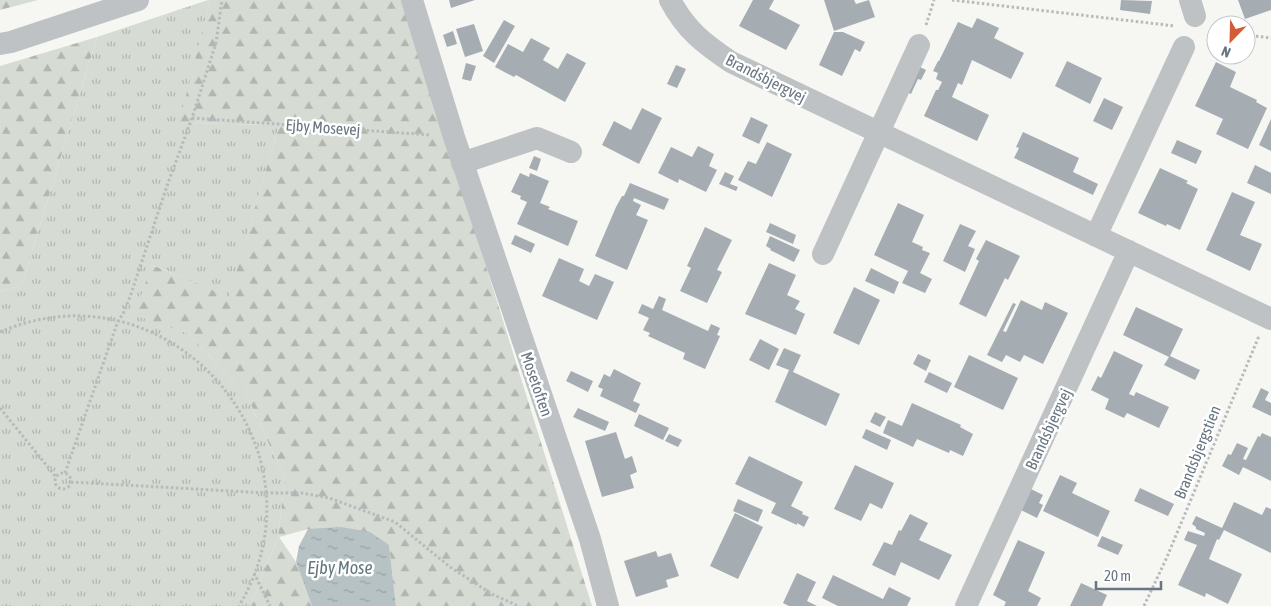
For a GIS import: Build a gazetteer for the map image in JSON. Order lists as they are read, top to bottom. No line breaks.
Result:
{"streets":{"street":["Brandsbjergvej","Mosetoften"],"path":["Ejby Mosevej","Brandsbjergstien"]},"crossings":[["Brandsbjergvej","Brandsbjergstien"],["Ejby Mosevej","Mosetoften"]],"water":["Ejby Mose"],"scale_bar":"20 m","north":"bottom left"}
